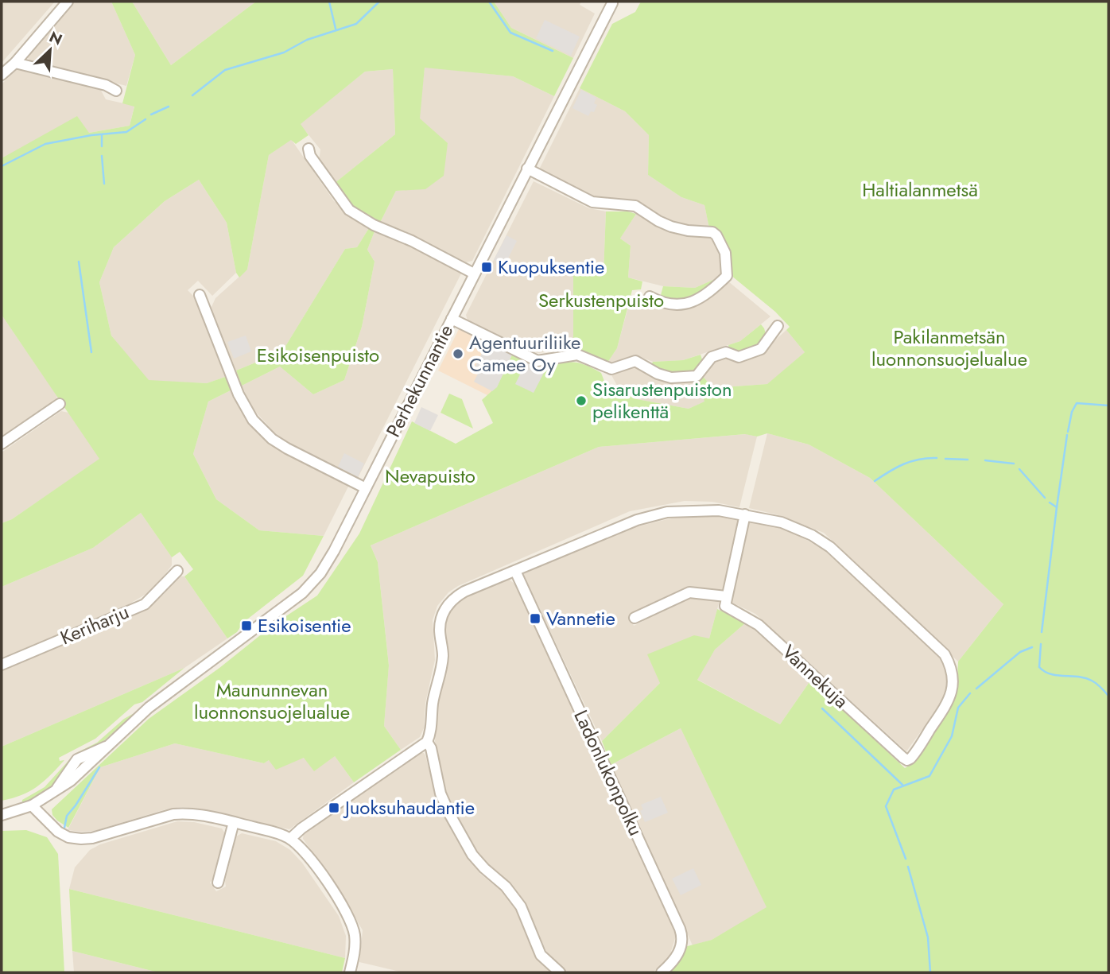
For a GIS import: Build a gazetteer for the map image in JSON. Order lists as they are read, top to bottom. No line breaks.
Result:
{"streets":{"street":["Perhekunnantie","Keriharju","Vannekuja","Ladonlukonpolku"]},"parks":["Haltialanmetsä","Serkustenpuisto","Pakilanmetsän luonnonsuojelualue","Esikoisenpuisto","Nevapuisto","Maununnevan luonnonsuojelualue"],"places":{"transit":["Kuopuksentie","Vannetie","Esikoisentie","Juoksuhaudantie"],"other":["Agentuuriliike Camee Oy","Sisarustenpuiston pelikenttä"]},"north":"top right"}
